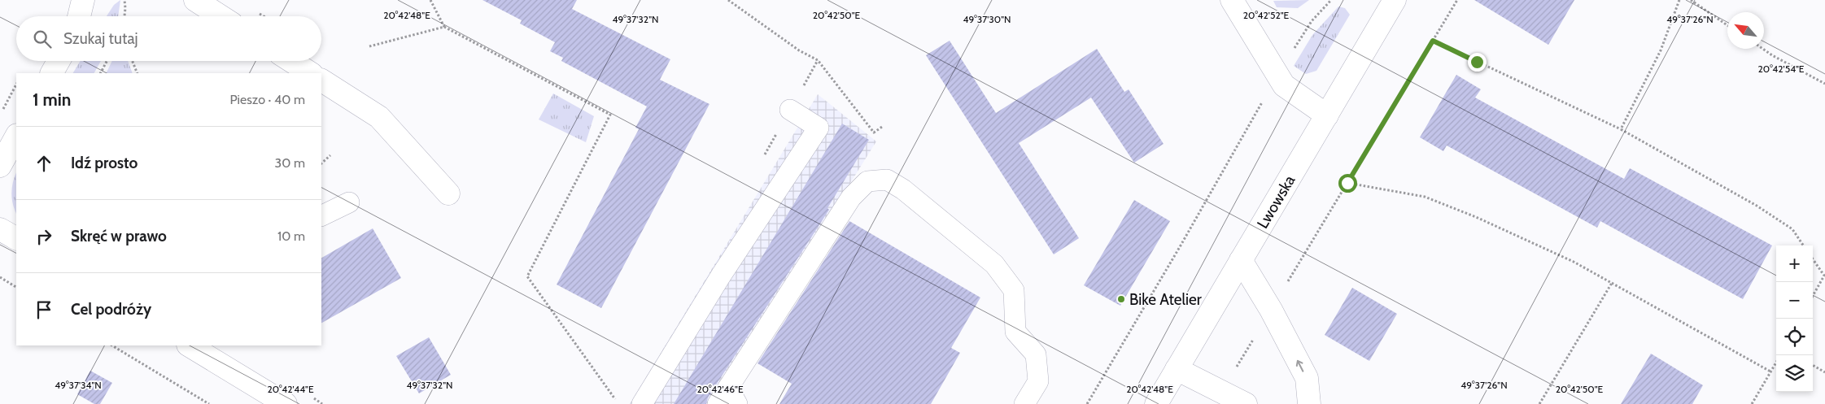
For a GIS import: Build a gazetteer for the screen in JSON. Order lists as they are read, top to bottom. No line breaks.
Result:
{"streets":{"street":["Lwowska"]},"places":["Bike Atelier"],"north":"top left","page":{"search":"Szukaj tutaj","heading":["1 min","Pieszo · 40 m"],"list":[["Idź prosto","30 m"],["Skręć w prawo","10 m"],"Cel podróży"],"map_buttons":["+","−"]},"coordinates":["20°42'48\"E","20°42'50\"E","20°42'52\"E","49°37'26\"N","49°37'32\"N","49°37'30\"N","20°42'54\"E","49°37'34\"N","20°42'44\"E","20°42'46\"E"]}
